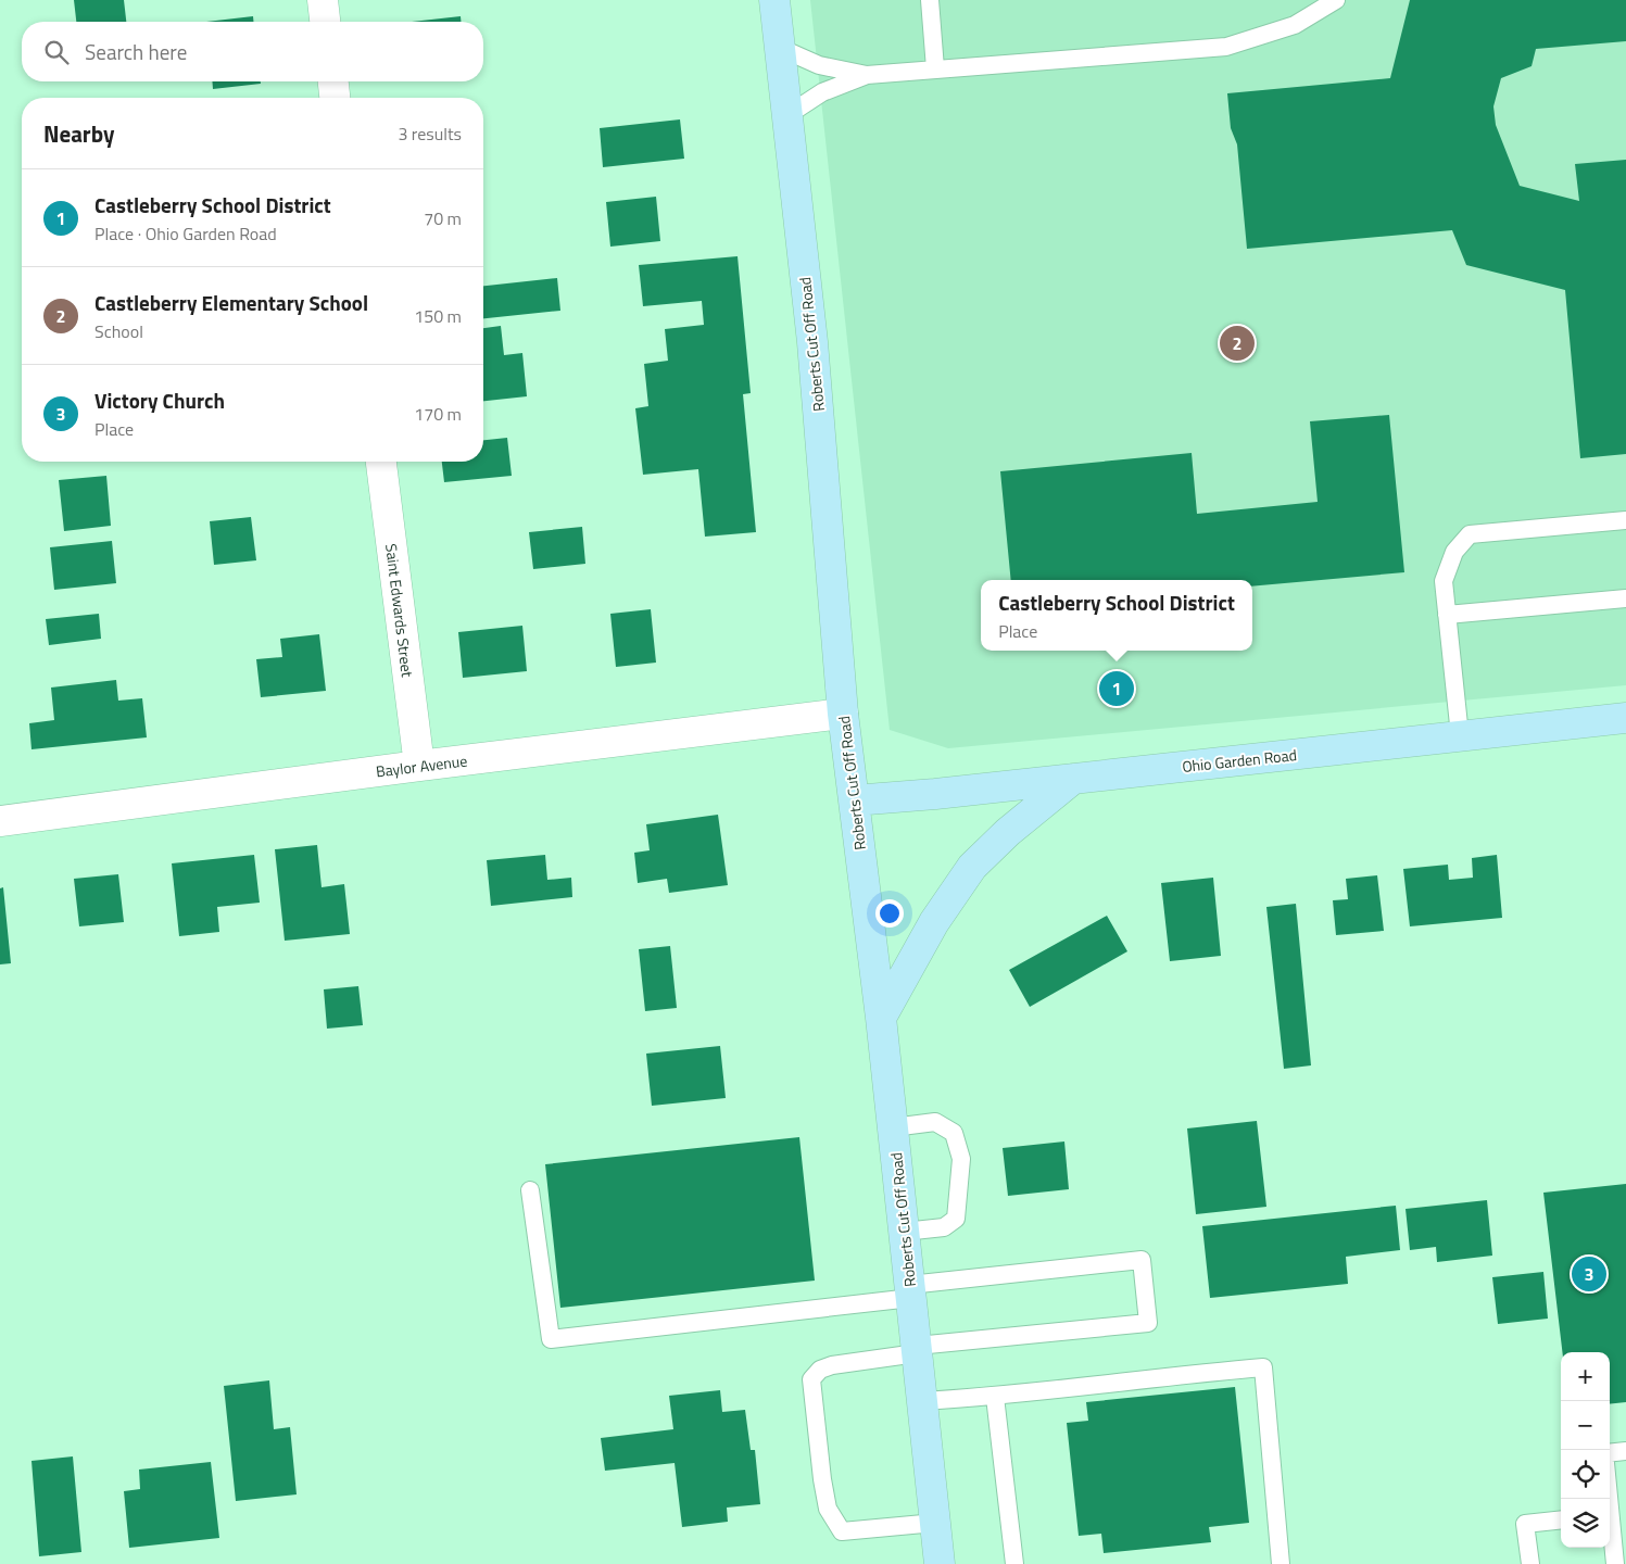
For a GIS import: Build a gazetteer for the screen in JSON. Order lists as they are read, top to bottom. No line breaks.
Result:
{"streets":{"street":["Roberts Cut Off Road","Saint Edwards Street","Ohio Garden Road","Baylor Avenue"]},"crossings":[["Roberts Cut Off Road","Ohio Garden Road"],["Roberts Cut Off Road","Baylor Avenue"],["Saint Edwards Street","Baylor Avenue"]],"page":{"search":"Search here","heading":["Nearby","3 results"],"list":[{"mark":"1","name":"Castleberry School District","note":"Place · Ohio Garden Road","value":"70 m"},{"mark":"2","name":"Castleberry Elementary School","note":"School","value":"150 m"},{"mark":"3","name":"Victory Church","note":"Place","value":"170 m"}],"pins":["2","1","3"],"popup":["Castleberry School District","Place"],"map_buttons":["+","−"]}}
